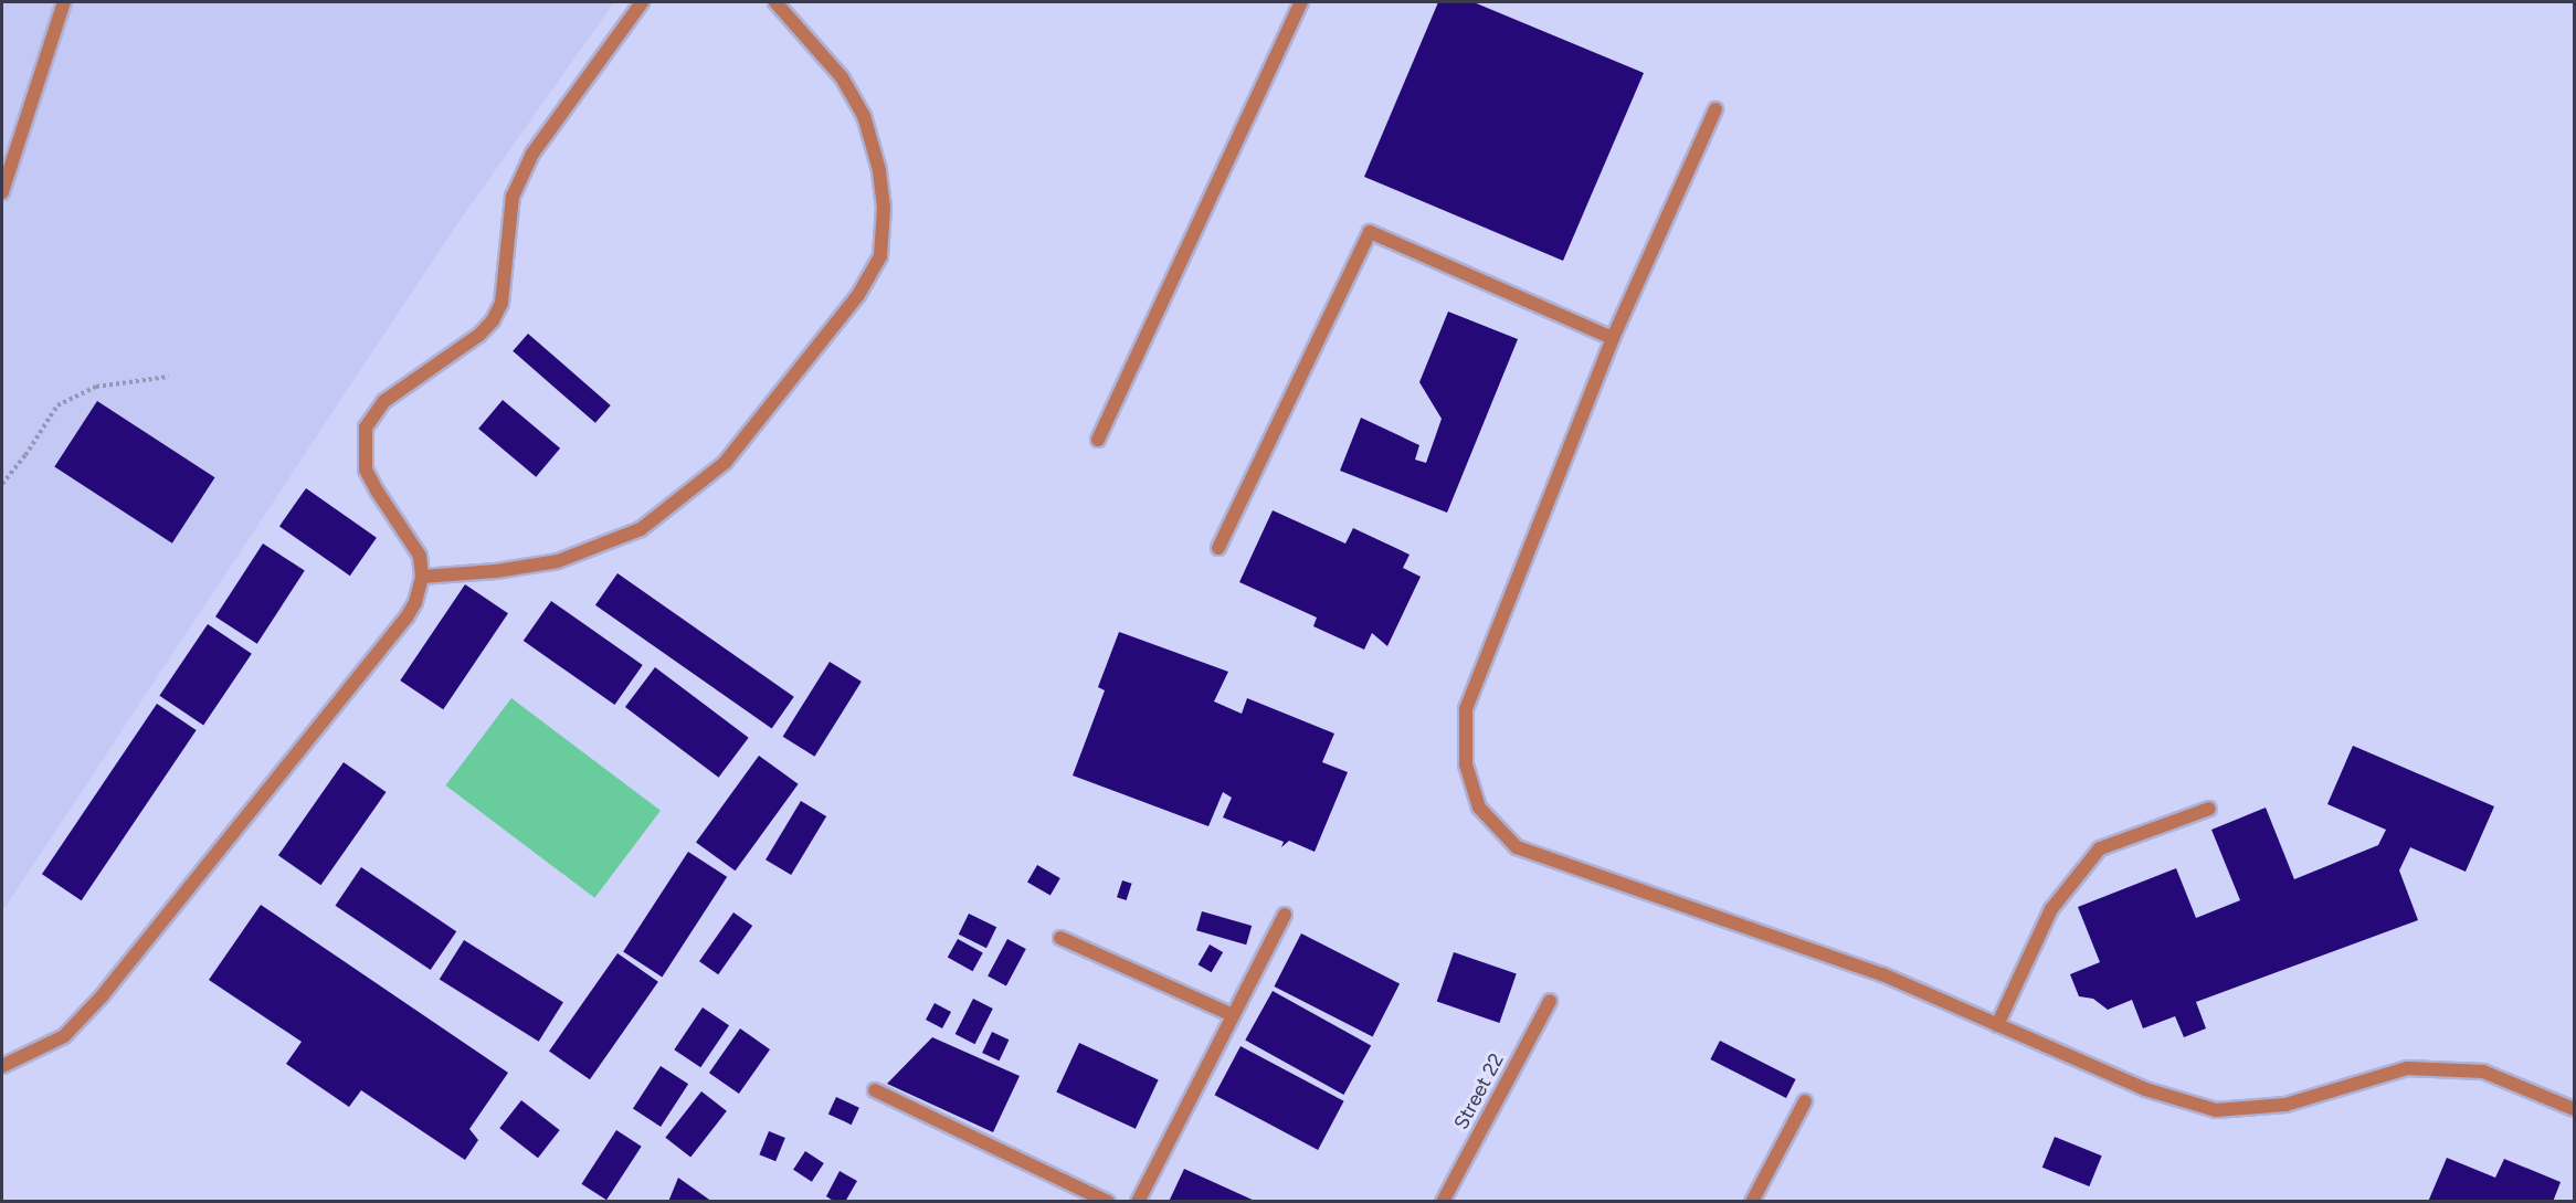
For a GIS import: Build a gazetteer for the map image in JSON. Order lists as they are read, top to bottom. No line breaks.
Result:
{"streets":{"street":["Street 22"]}}
